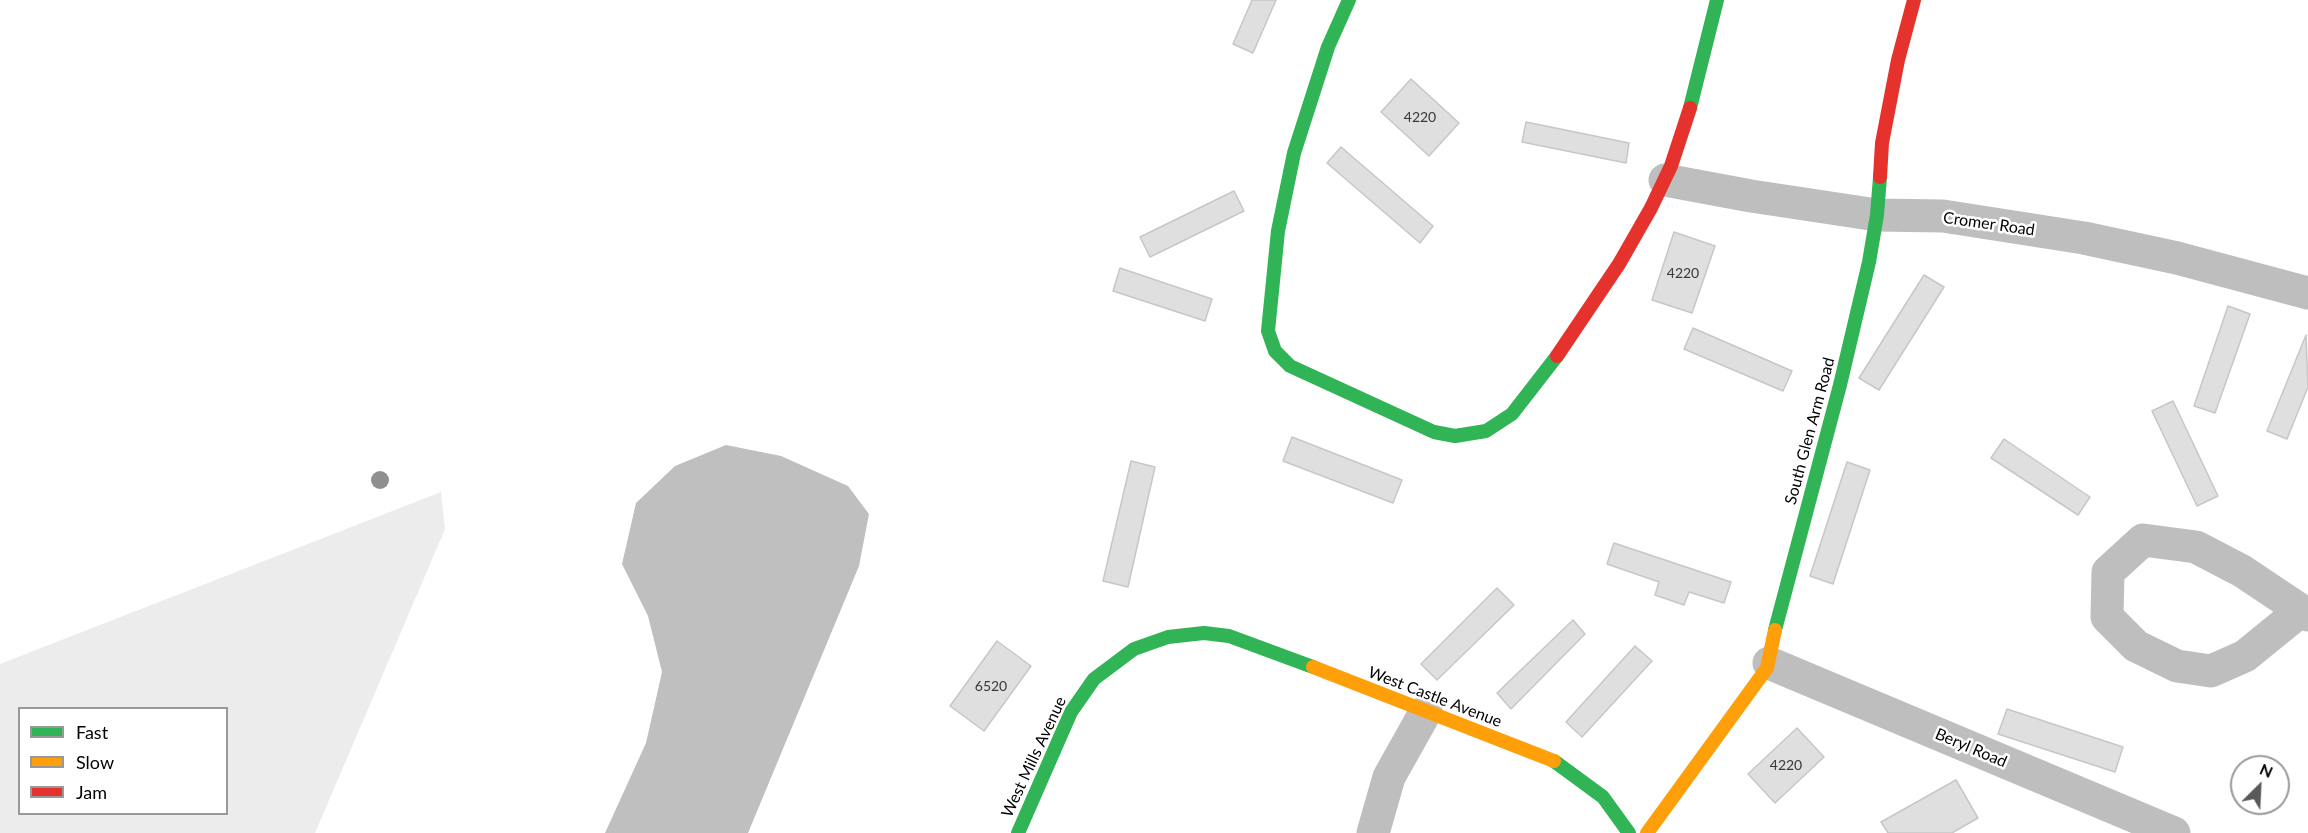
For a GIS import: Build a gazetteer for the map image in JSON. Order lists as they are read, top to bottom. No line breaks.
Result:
{"streets":{"street":["Cromer Road","South Glen Arm Road","West Castle Avenue","Beryl Road","West Mills Avenue"]},"crossings":[["Cromer Road","South Glen Arm Road"],["South Glen Arm Road","Beryl Road"],["West Castle Avenue","West Mills Avenue"]],"house_numbers":["4220","4220","6520","4220"],"legend":["Fast","Slow","Jam"],"north":"top right"}
